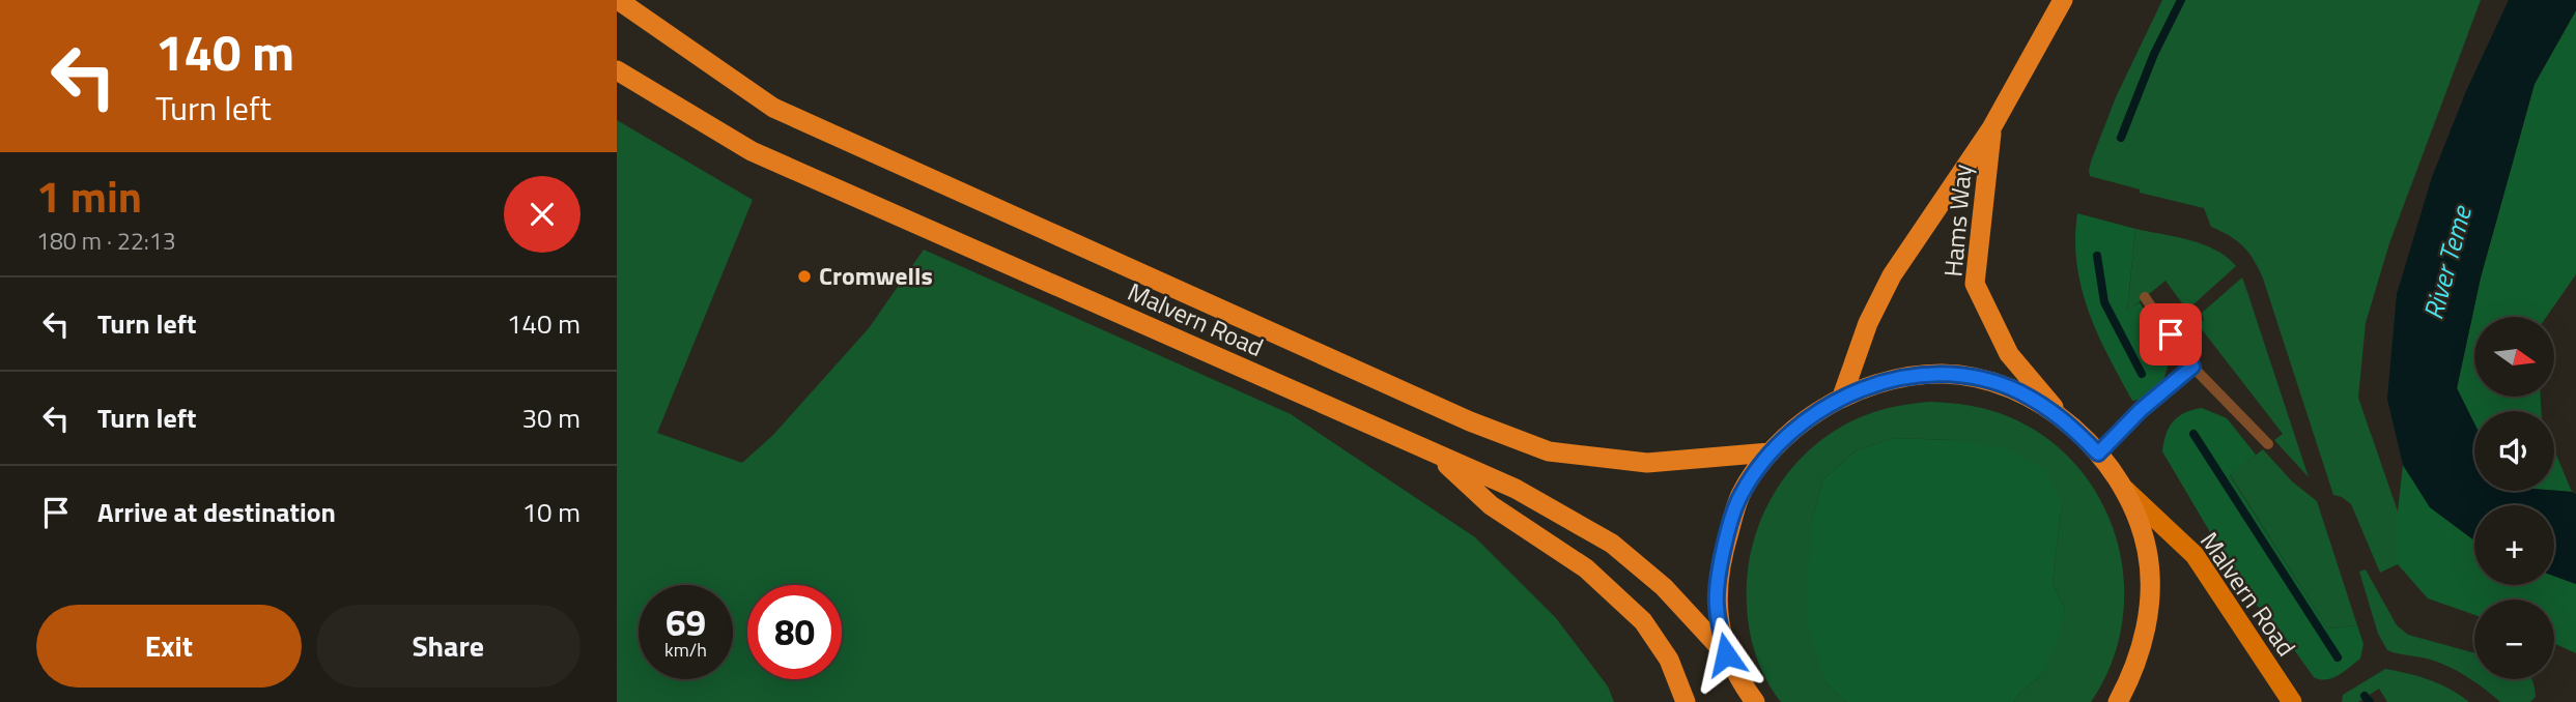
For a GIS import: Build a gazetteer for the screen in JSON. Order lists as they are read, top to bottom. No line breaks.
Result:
{"streets":{"highway":["Hams Way","Malvern Road"]},"water":["River Teme"],"places":["Cromwells"],"north":"right","page":{"turn":["140 m","Turn left"],"heading":["1 min","180 m · 22:13"],"list":[{"name":"Turn left","value":"140 m"},{"name":"Turn left","value":"30 m"},{"name":"Arrive at destination","value":"10 m"}],"map_buttons":["+","−"],"speed":"69 km/h","limit":"80","buttons":["Exit","Share"]}}
